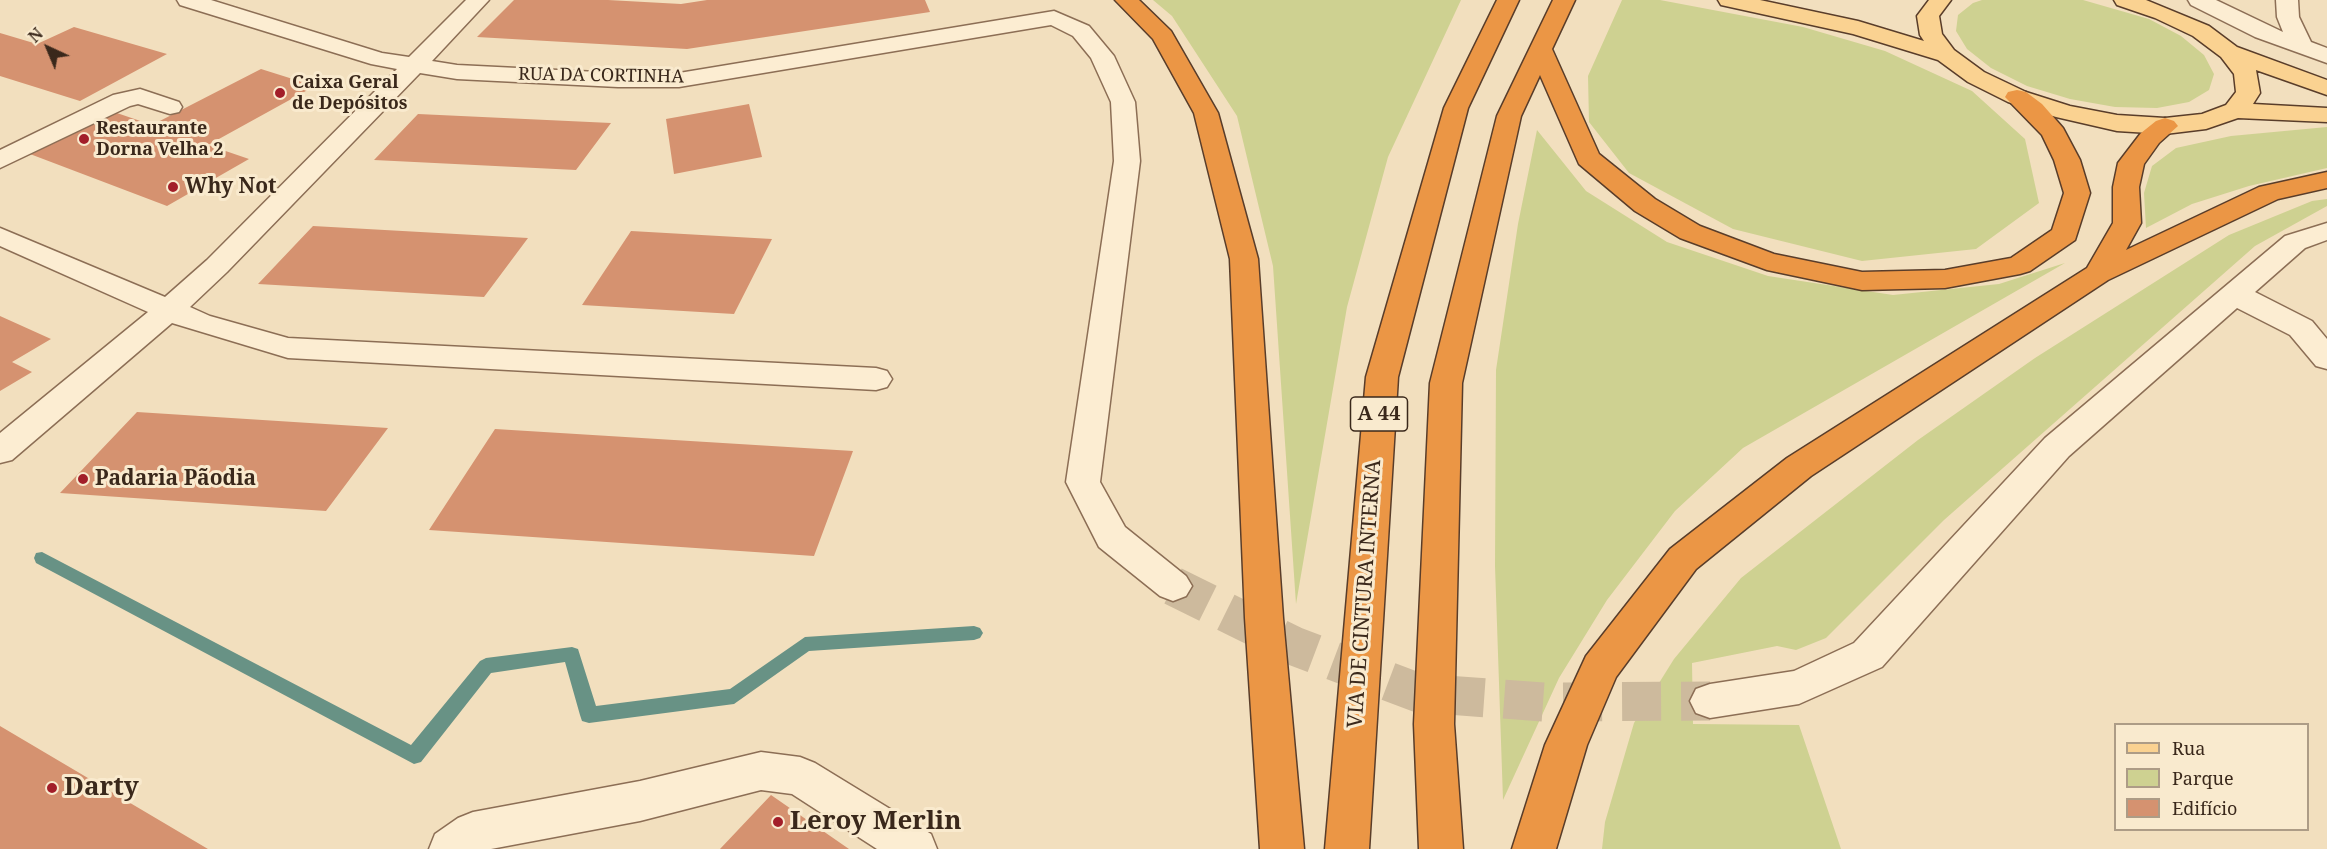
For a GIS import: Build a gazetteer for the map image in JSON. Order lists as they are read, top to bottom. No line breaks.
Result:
{"streets":{"highway":["A 44","VIA DE CINTURA INTERNA"],"street":["RUA DA CORTINHA"]},"places":["Caixa Geral de Depósitos","Restaurante Dorna Velha 2","Why Not","Padaria Pãodia","Darty","Leroy Merlin"],"legend":["Rua","Parque","Edifício"],"north":"top left"}
